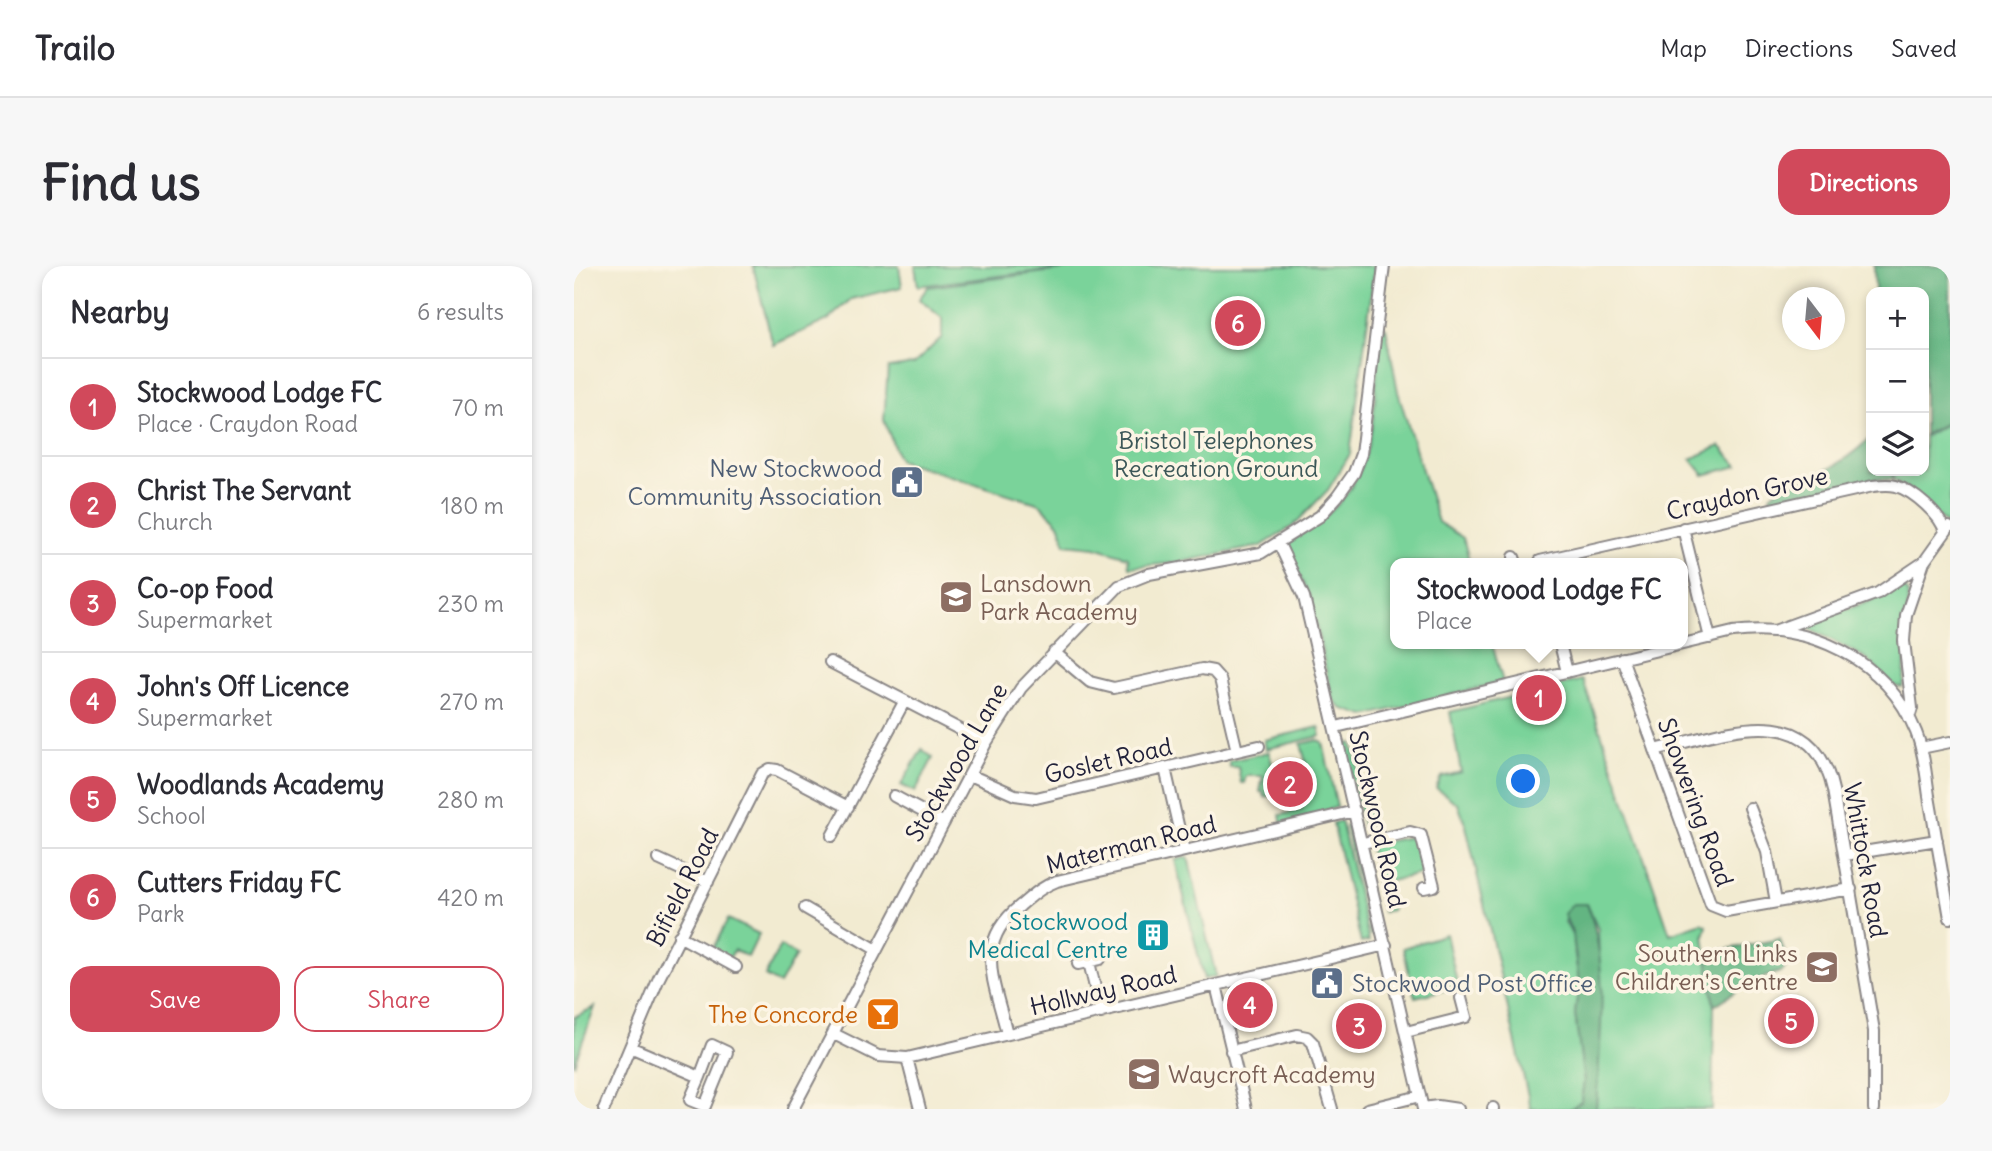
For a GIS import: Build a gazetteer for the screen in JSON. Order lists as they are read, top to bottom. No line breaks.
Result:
{"streets":{"street":["Craydon Grove","Goslet Road","Stockwood Lane","Showering Road","Stockwood Road","Materman Road","Whittock Road","Bifield Road","Hollway Road"]},"crossings":[["Goslet Road","Stockwood Lane"],["Stockwood Lane","Stockwood Road"],["Stockwood Lane","Hollway Road"],["Showering Road","Whittock Road"],["Stockwood Road","Materman Road"],["Stockwood Road","Hollway Road"],["Materman Road","Hollway Road"]],"parks":["Bristol Telephones Recreation Ground"],"places":{"public building":["New Stockwood Community Association","Stockwood Post Office"],"school or university":["Lansdown Park Academy","Southern Links Children's Centre","Waycroft Academy"],"building":["Stockwood Medical Centre"],"bar":["The Concorde"]},"north":"bottom","page":{"header":"Trailo","nav":["Map","Directions","Saved"],"buttons":["Directions",["Save","Share"]],"title":"Find us","heading":["Nearby","6 results"],"map_buttons":["+","−"],"pins":["6","1","2","4","5","3"],"list":[{"mark":"1","name":"Stockwood Lodge FC","note":"Place · Craydon Road","value":"70 m"},{"mark":"2","name":"Christ The Servant","note":"Church","value":"180 m"},{"mark":"3","name":"Co-op Food","note":"Supermarket","value":"230 m"},{"mark":"4","name":"John's Off Licence","note":"Supermarket","value":"270 m"},{"mark":"5","name":"Woodlands Academy","note":"School","value":"280 m"},{"mark":"6","name":"Cutters Friday FC","note":"Park","value":"420 m"}],"popup":["Stockwood Lodge FC","Place"]}}
